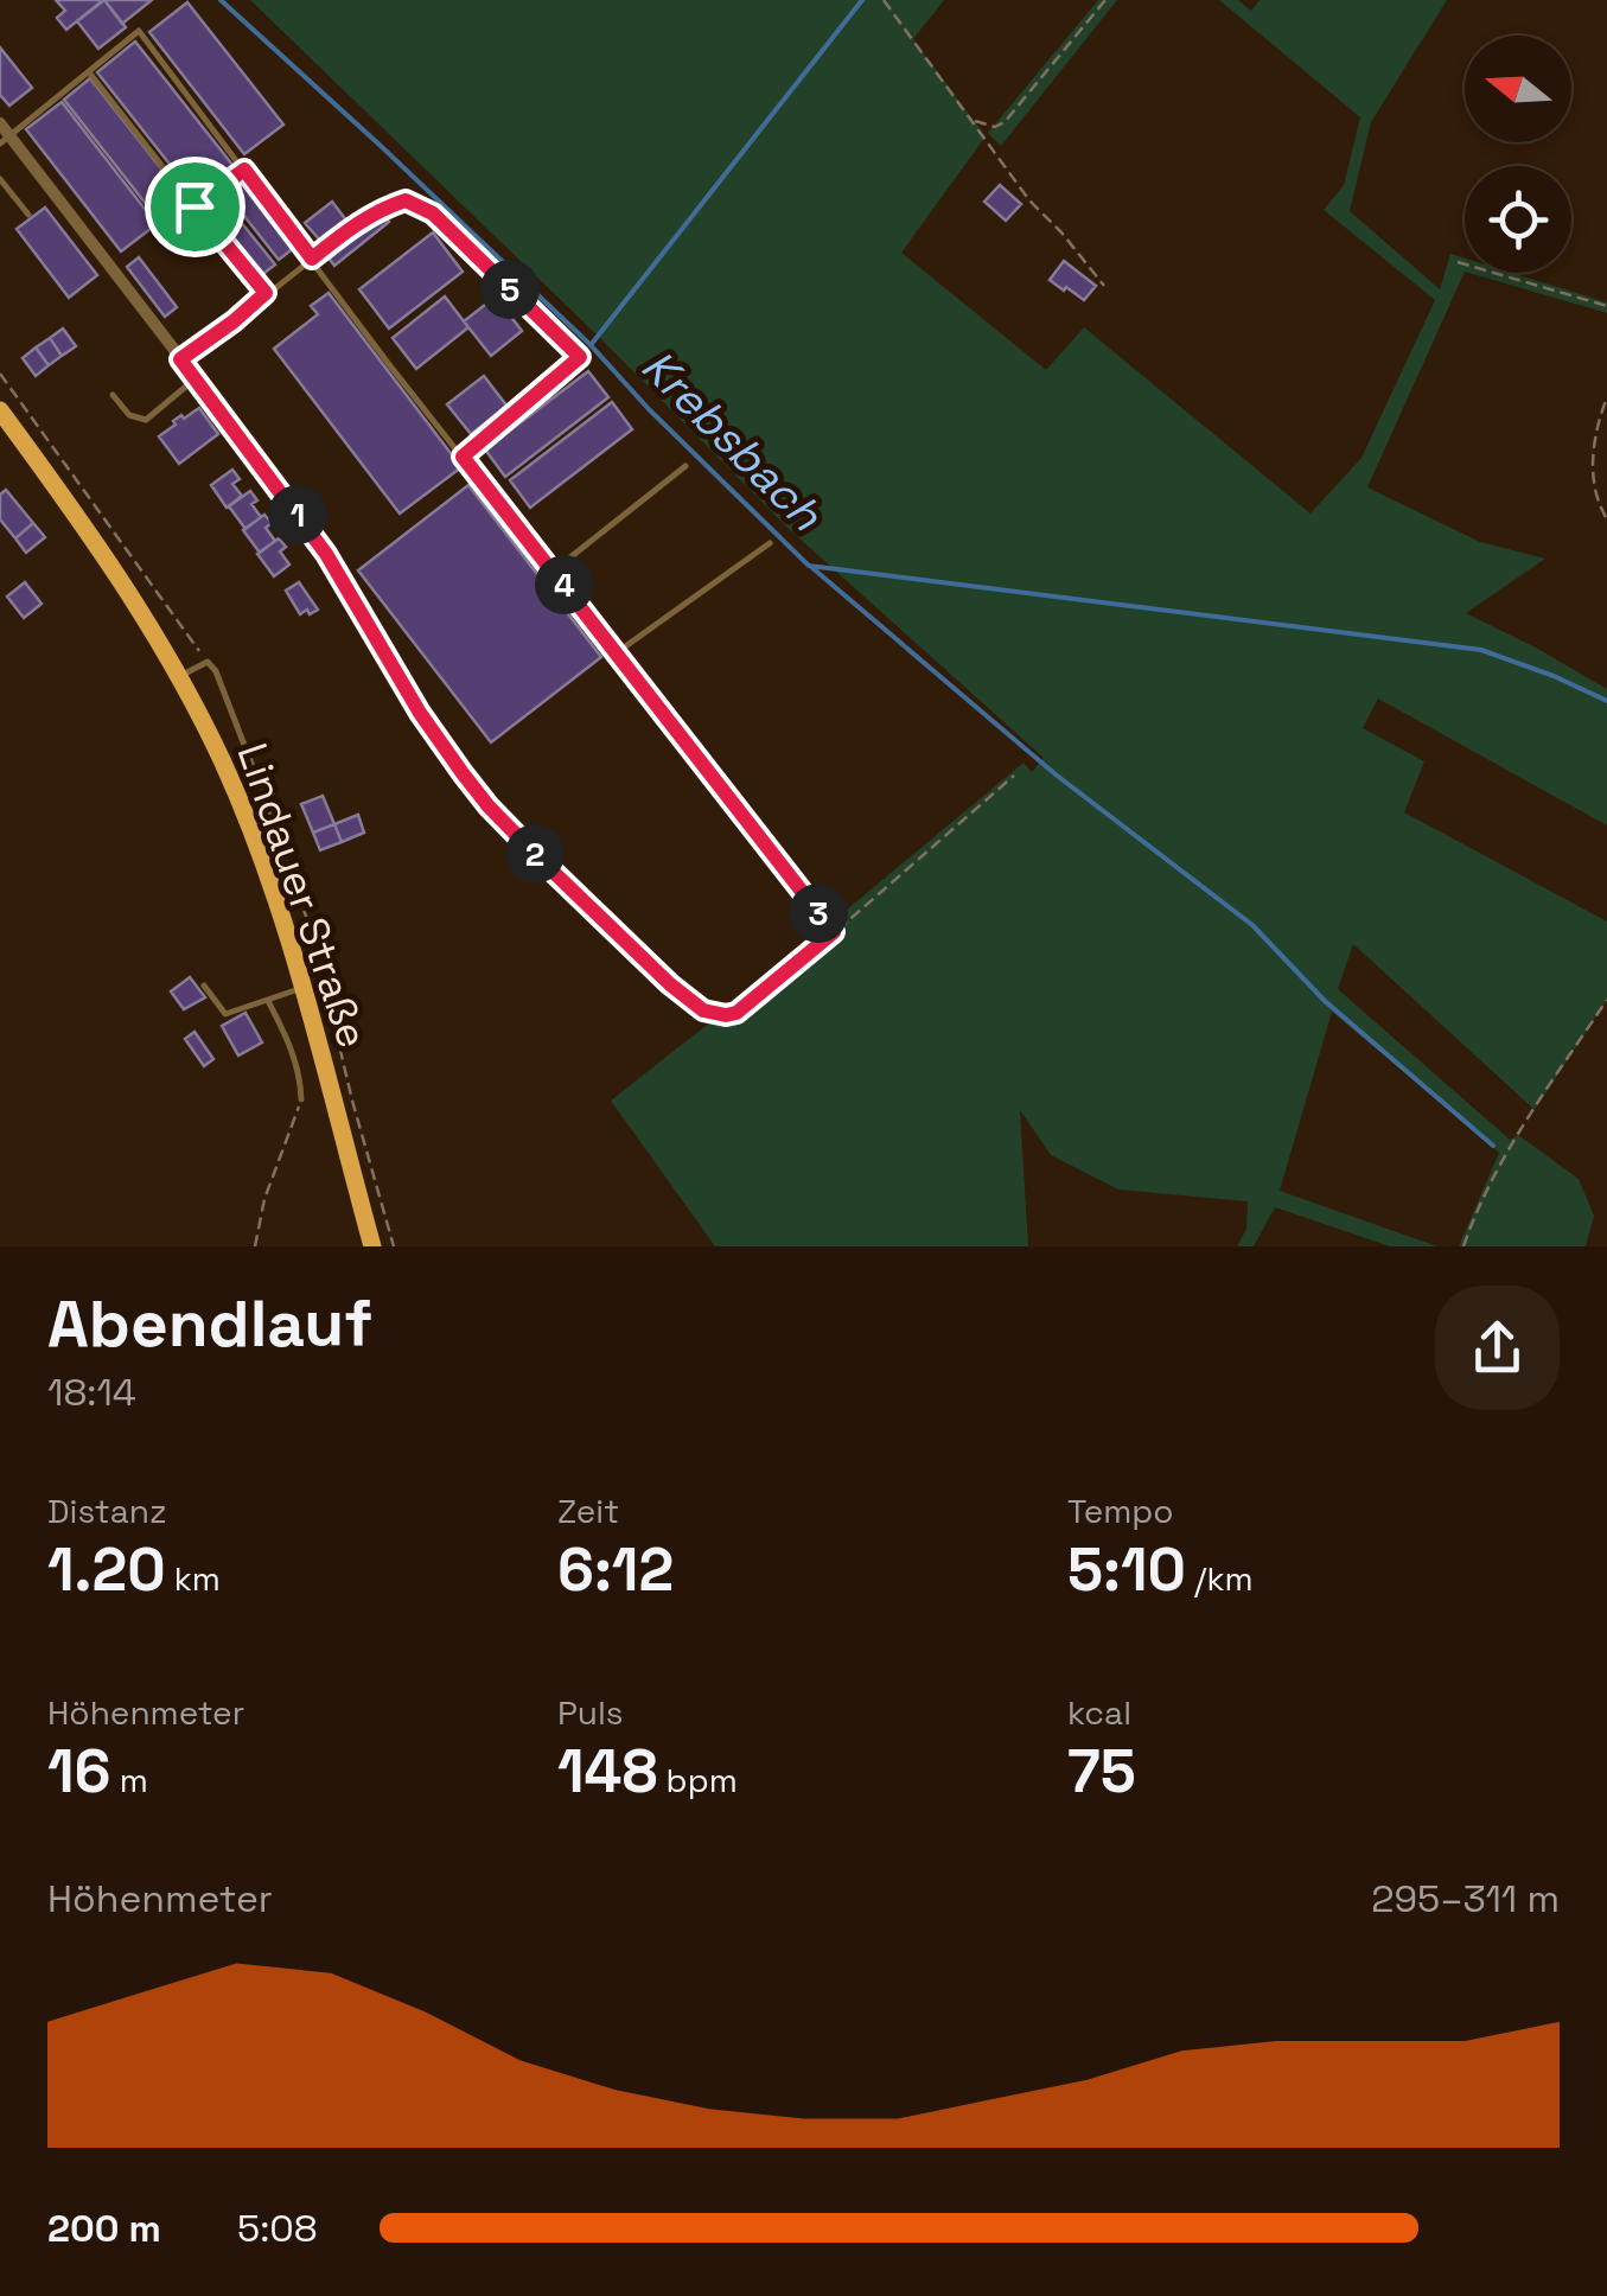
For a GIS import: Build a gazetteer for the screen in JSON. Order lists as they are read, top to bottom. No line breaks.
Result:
{"streets":{"main road":["Lindauer Straße"]},"water":["Krebsbach"],"north":"left","page":{"pins":["5","1","4","2","3"],"heading":["Abendlauf","18:14"],"stats":[["Distanz","1.20 km"],["Zeit","6:12"],["Tempo","5:10 /km"],["Höhenmeter","16 m"],["Puls","148 bpm"],["kcal","75"]],"chart":["Höhenmeter","295–311 m"],"list":[{"name":"200 m","note":"5:08"}]}}
